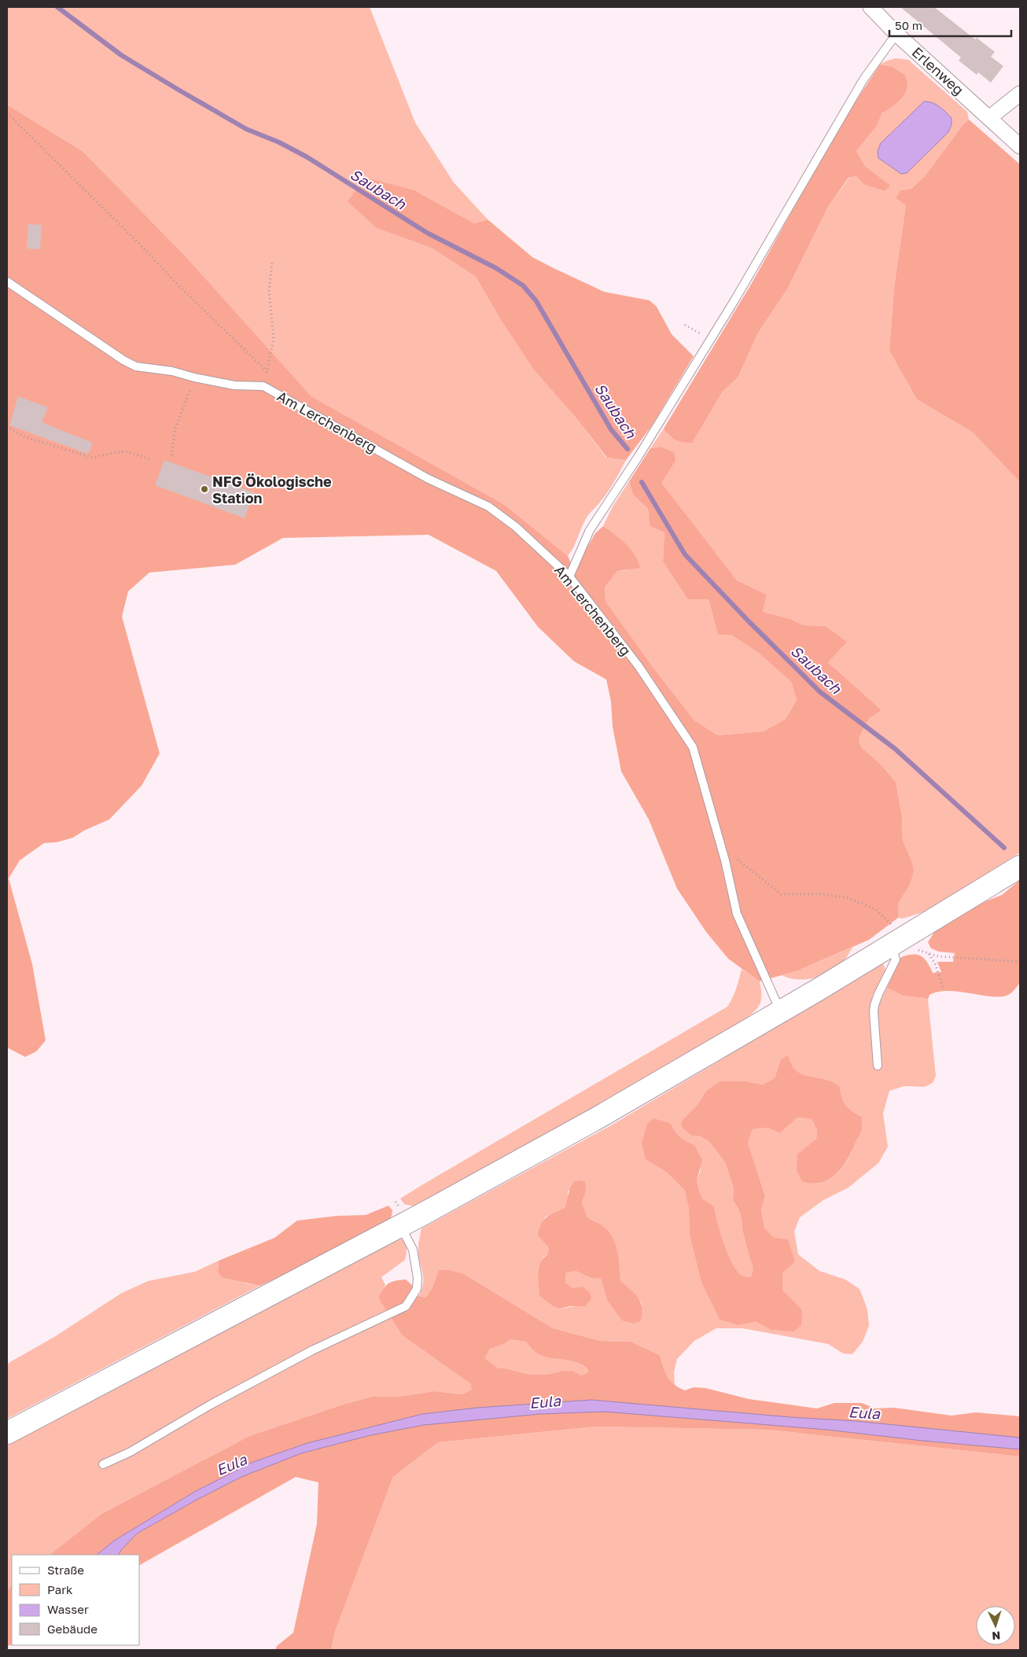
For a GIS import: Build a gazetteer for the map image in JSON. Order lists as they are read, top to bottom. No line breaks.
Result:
{"streets":{"street":["Erlenweg"],"lane":["Am Lerchenberg"]},"water":["Saubach","Eula"],"places":["NFG Ökologische Station"],"legend":["Straße","Park","Wasser","Gebäude"],"scale_bar":"50 m","north":"bottom"}
